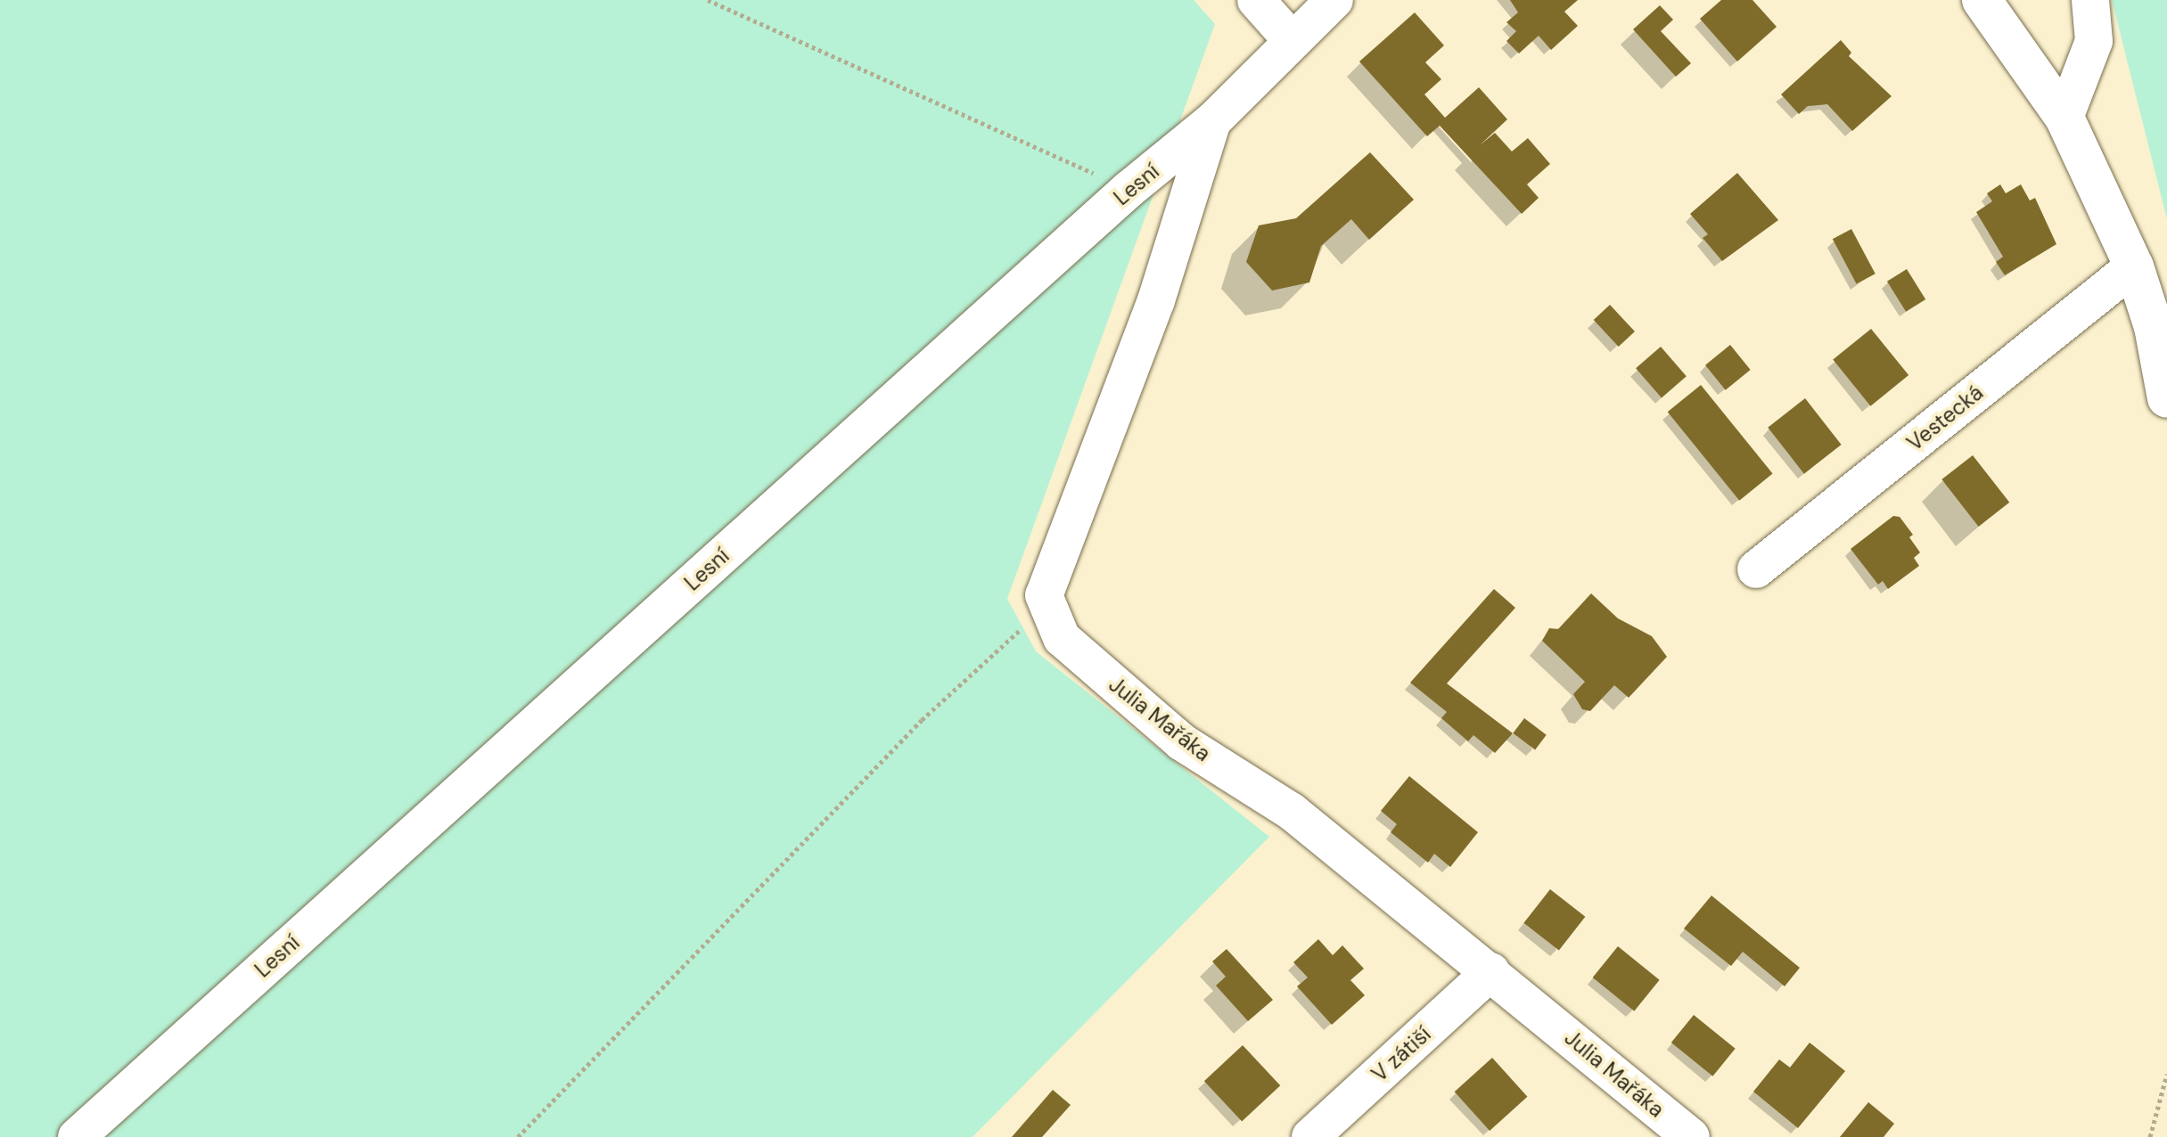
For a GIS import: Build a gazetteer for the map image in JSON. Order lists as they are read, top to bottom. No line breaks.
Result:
{"streets":{"street":["Lesní","Vestecká","Julia Mařáka","V zátiší"]},"crossings":[["Julia Mařáka","V zátiší"]]}
